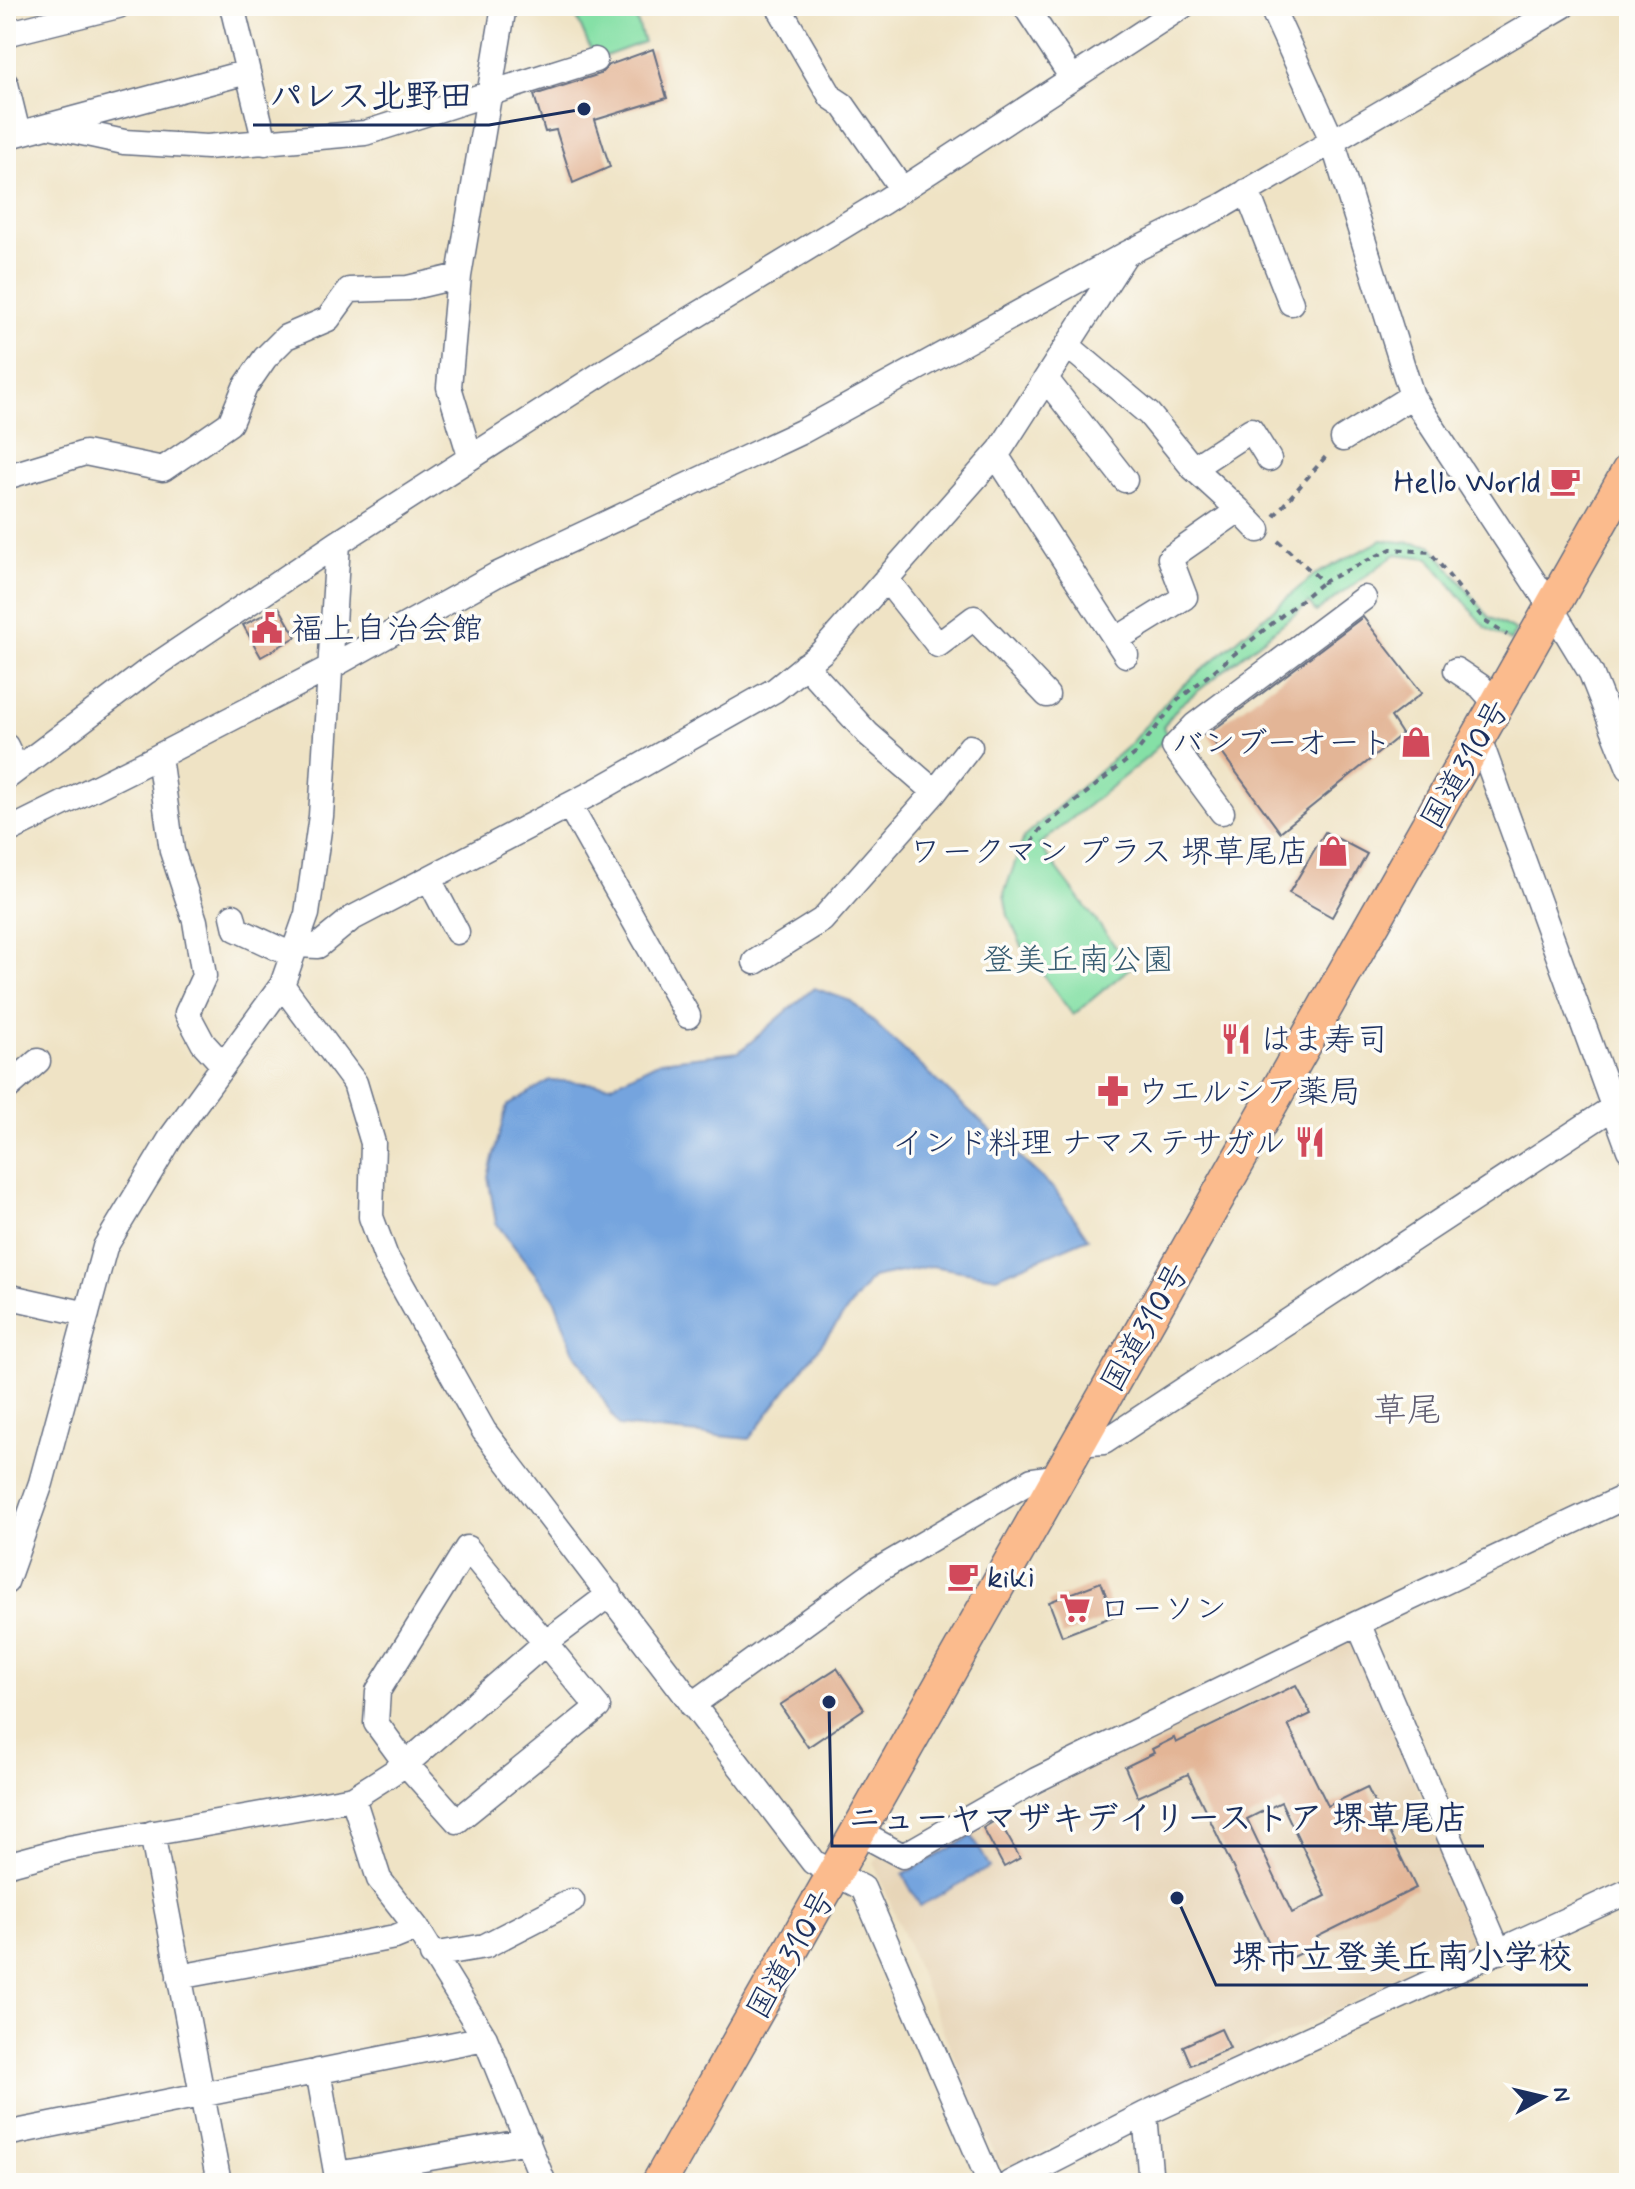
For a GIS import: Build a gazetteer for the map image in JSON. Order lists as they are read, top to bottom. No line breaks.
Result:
{"streets":{"highway":["国道310号"]},"districts":["草尾"],"parks":["登美丘南公園"],"places":{"other":["パレス北野田","ニューヤマザキデイリーストア 堺草尾店","堺市立登美丘南小学校"],"cafe":["Hello World","kiki"],"public building":["福上自治会館"],"shop":["バンブーオート","ワークマン プラス 堺草尾店"],"restaurant":["はま寿司","インド料理 ナマステサガル"],"pharmacy":["ウエルシア薬局"],"supermarket":["ローソン"]},"north":"right"}
